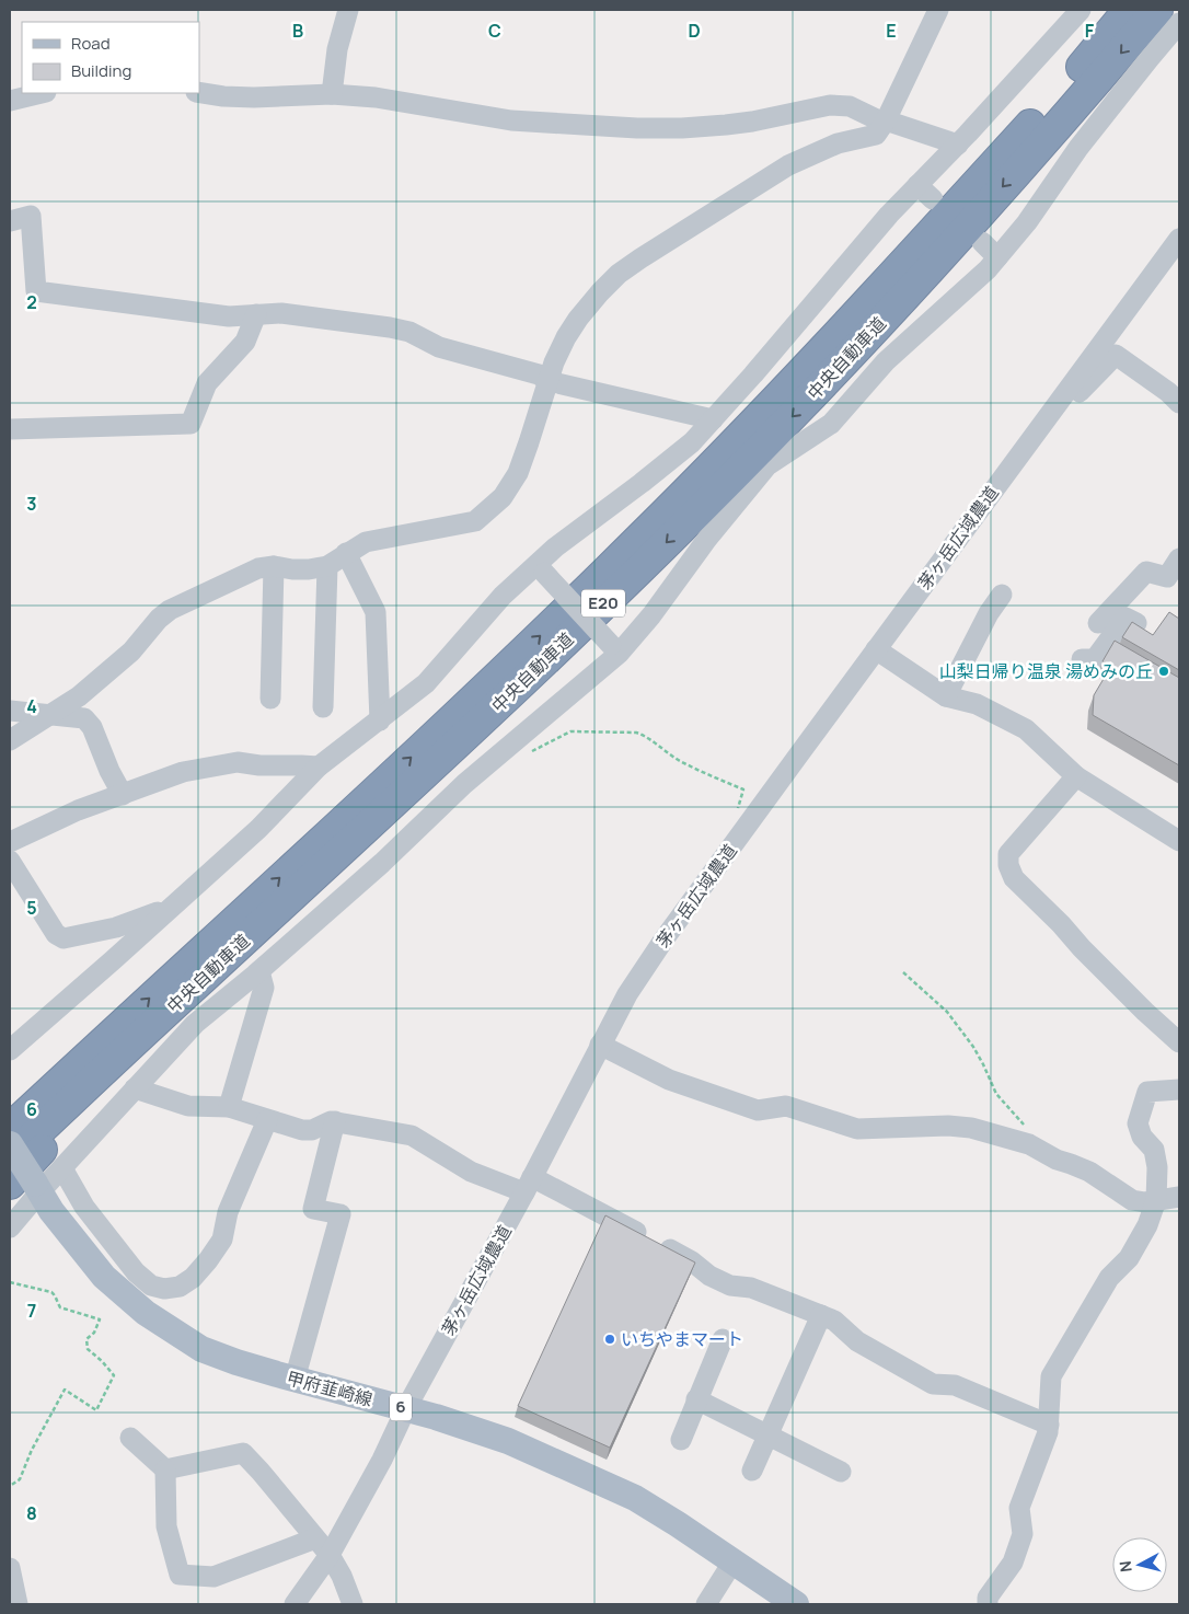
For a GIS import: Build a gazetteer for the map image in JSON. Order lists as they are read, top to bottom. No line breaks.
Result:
{"streets":{"highway":["中央自動車道","E20"],"main road":["甲府韮崎線","6"],"street":["茅ヶ岳広域農道"]},"crossings":[["茅ヶ岳広域農道","甲府韮崎線"]],"places":["山梨日帰り温泉 湯めみの丘","いちやまマート"],"legend":["Road","Building"],"north":"left","grid":{"columns":["B","C","D","E","F"],"rows":["2","3","4","5","6","7","8"]}}
